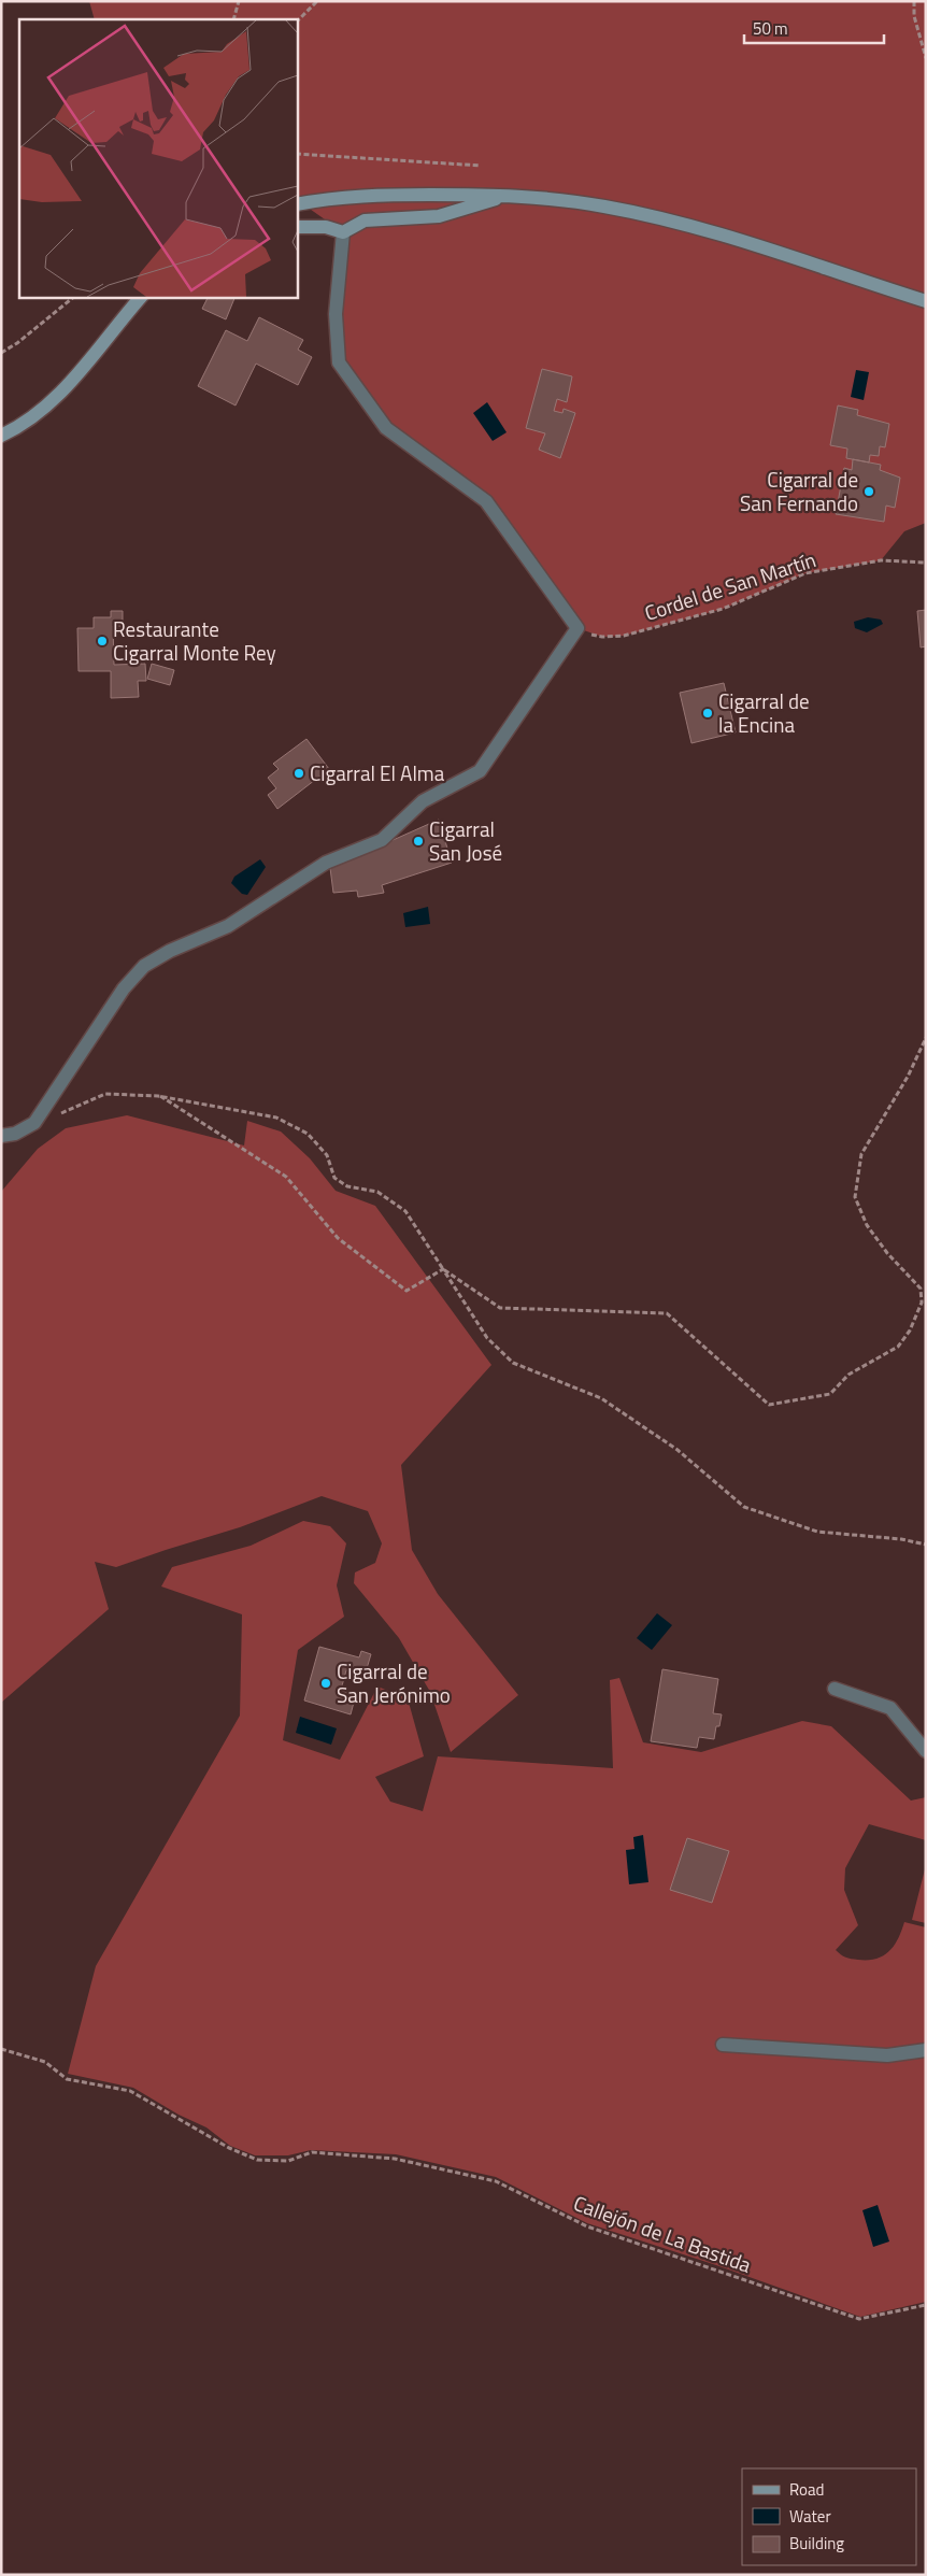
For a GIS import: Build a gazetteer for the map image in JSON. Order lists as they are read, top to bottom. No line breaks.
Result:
{"streets":{"path":["Cordel de San Martín","Callejón de La Bastida"]},"places":["Cigarral de San Fernando","Restaurante Cigarral Monte Rey","Cigarral de la Encina","Cigarral El Alma","Cigarral San José","Cigarral de San Jerónimo"],"legend":["Road","Water","Building"],"scale_bar":"50 m"}
